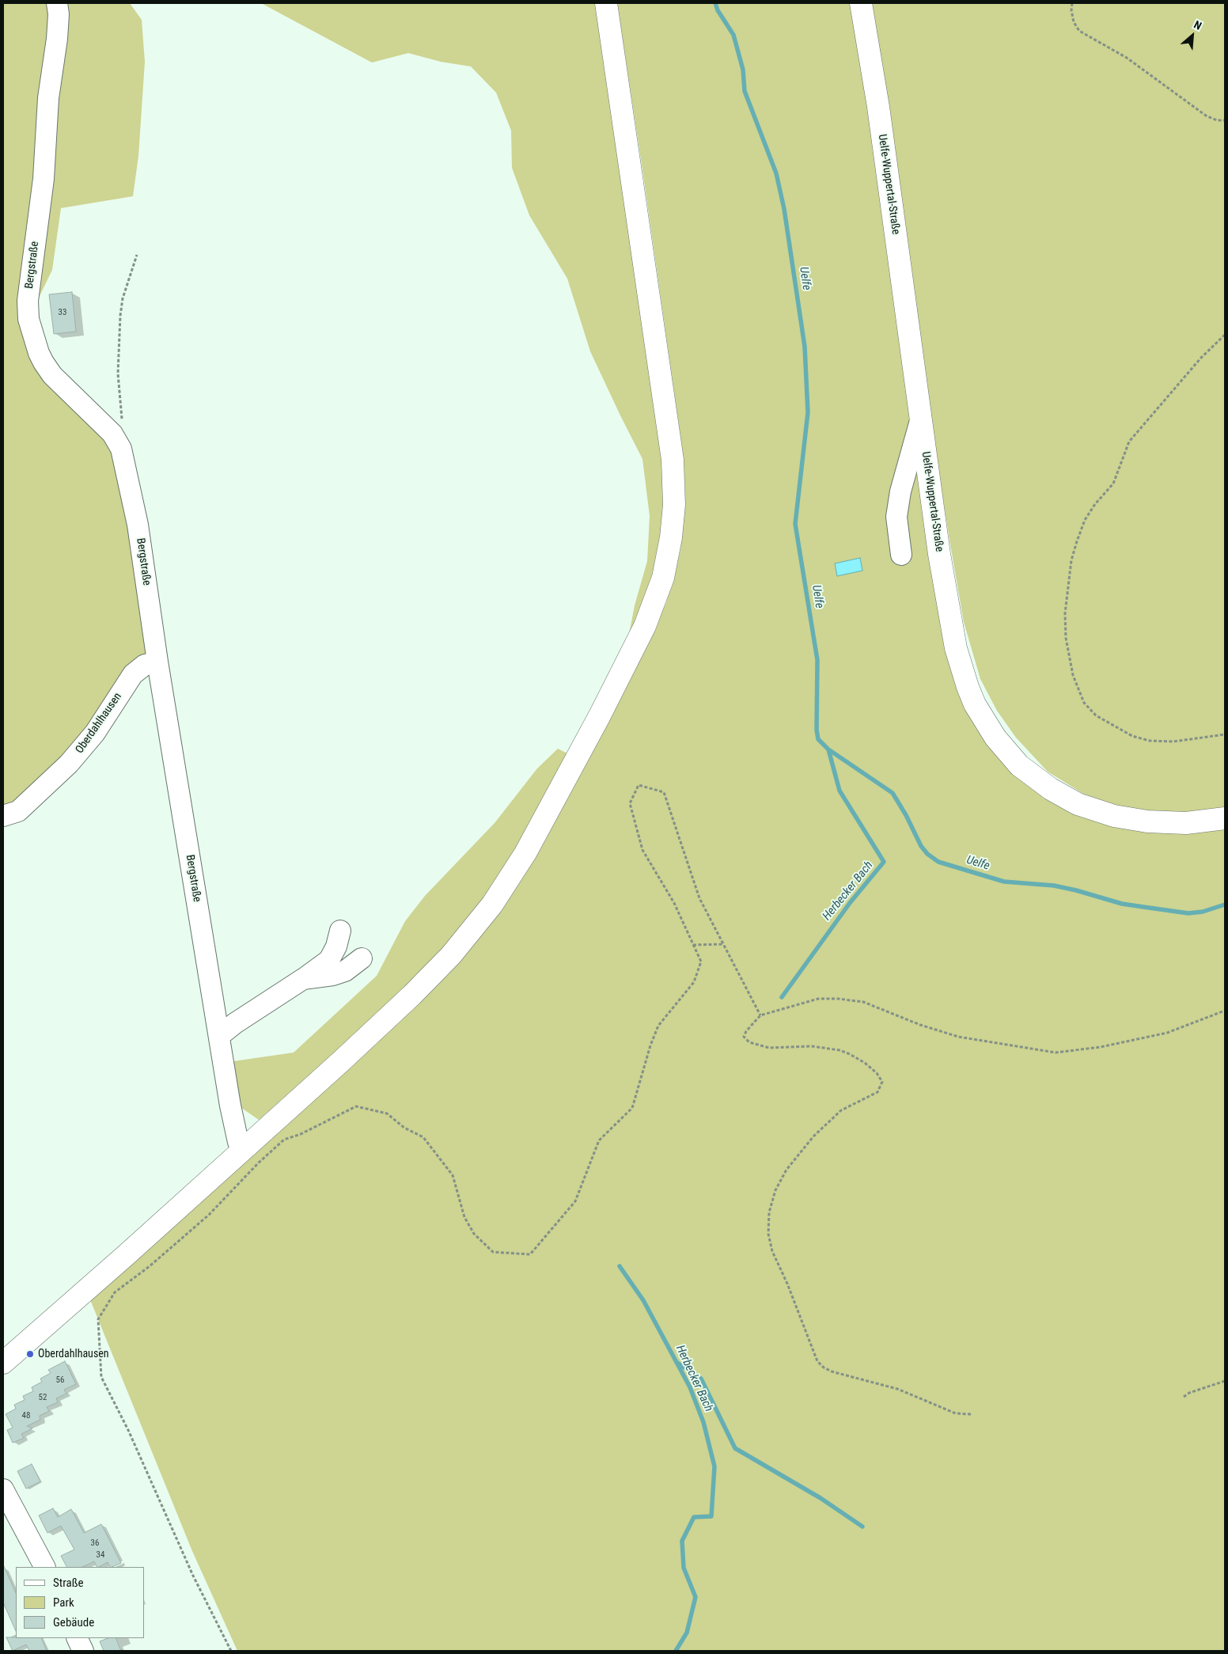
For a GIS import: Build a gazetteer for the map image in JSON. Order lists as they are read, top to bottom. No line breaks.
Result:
{"streets":{"main road":["Uelfe-Wuppertal-Straße"],"street":["Bergstraße","Oberdahlhausen"]},"crossings":[["Bergstraße","Oberdahlhausen"]],"water":["Uelfe","Herbecker Bach"],"places":["Oberdahlhausen"],"house_numbers":["33","56","52","48","36","34"],"legend":["Straße","Park","Gebäude"],"north":"top right"}
